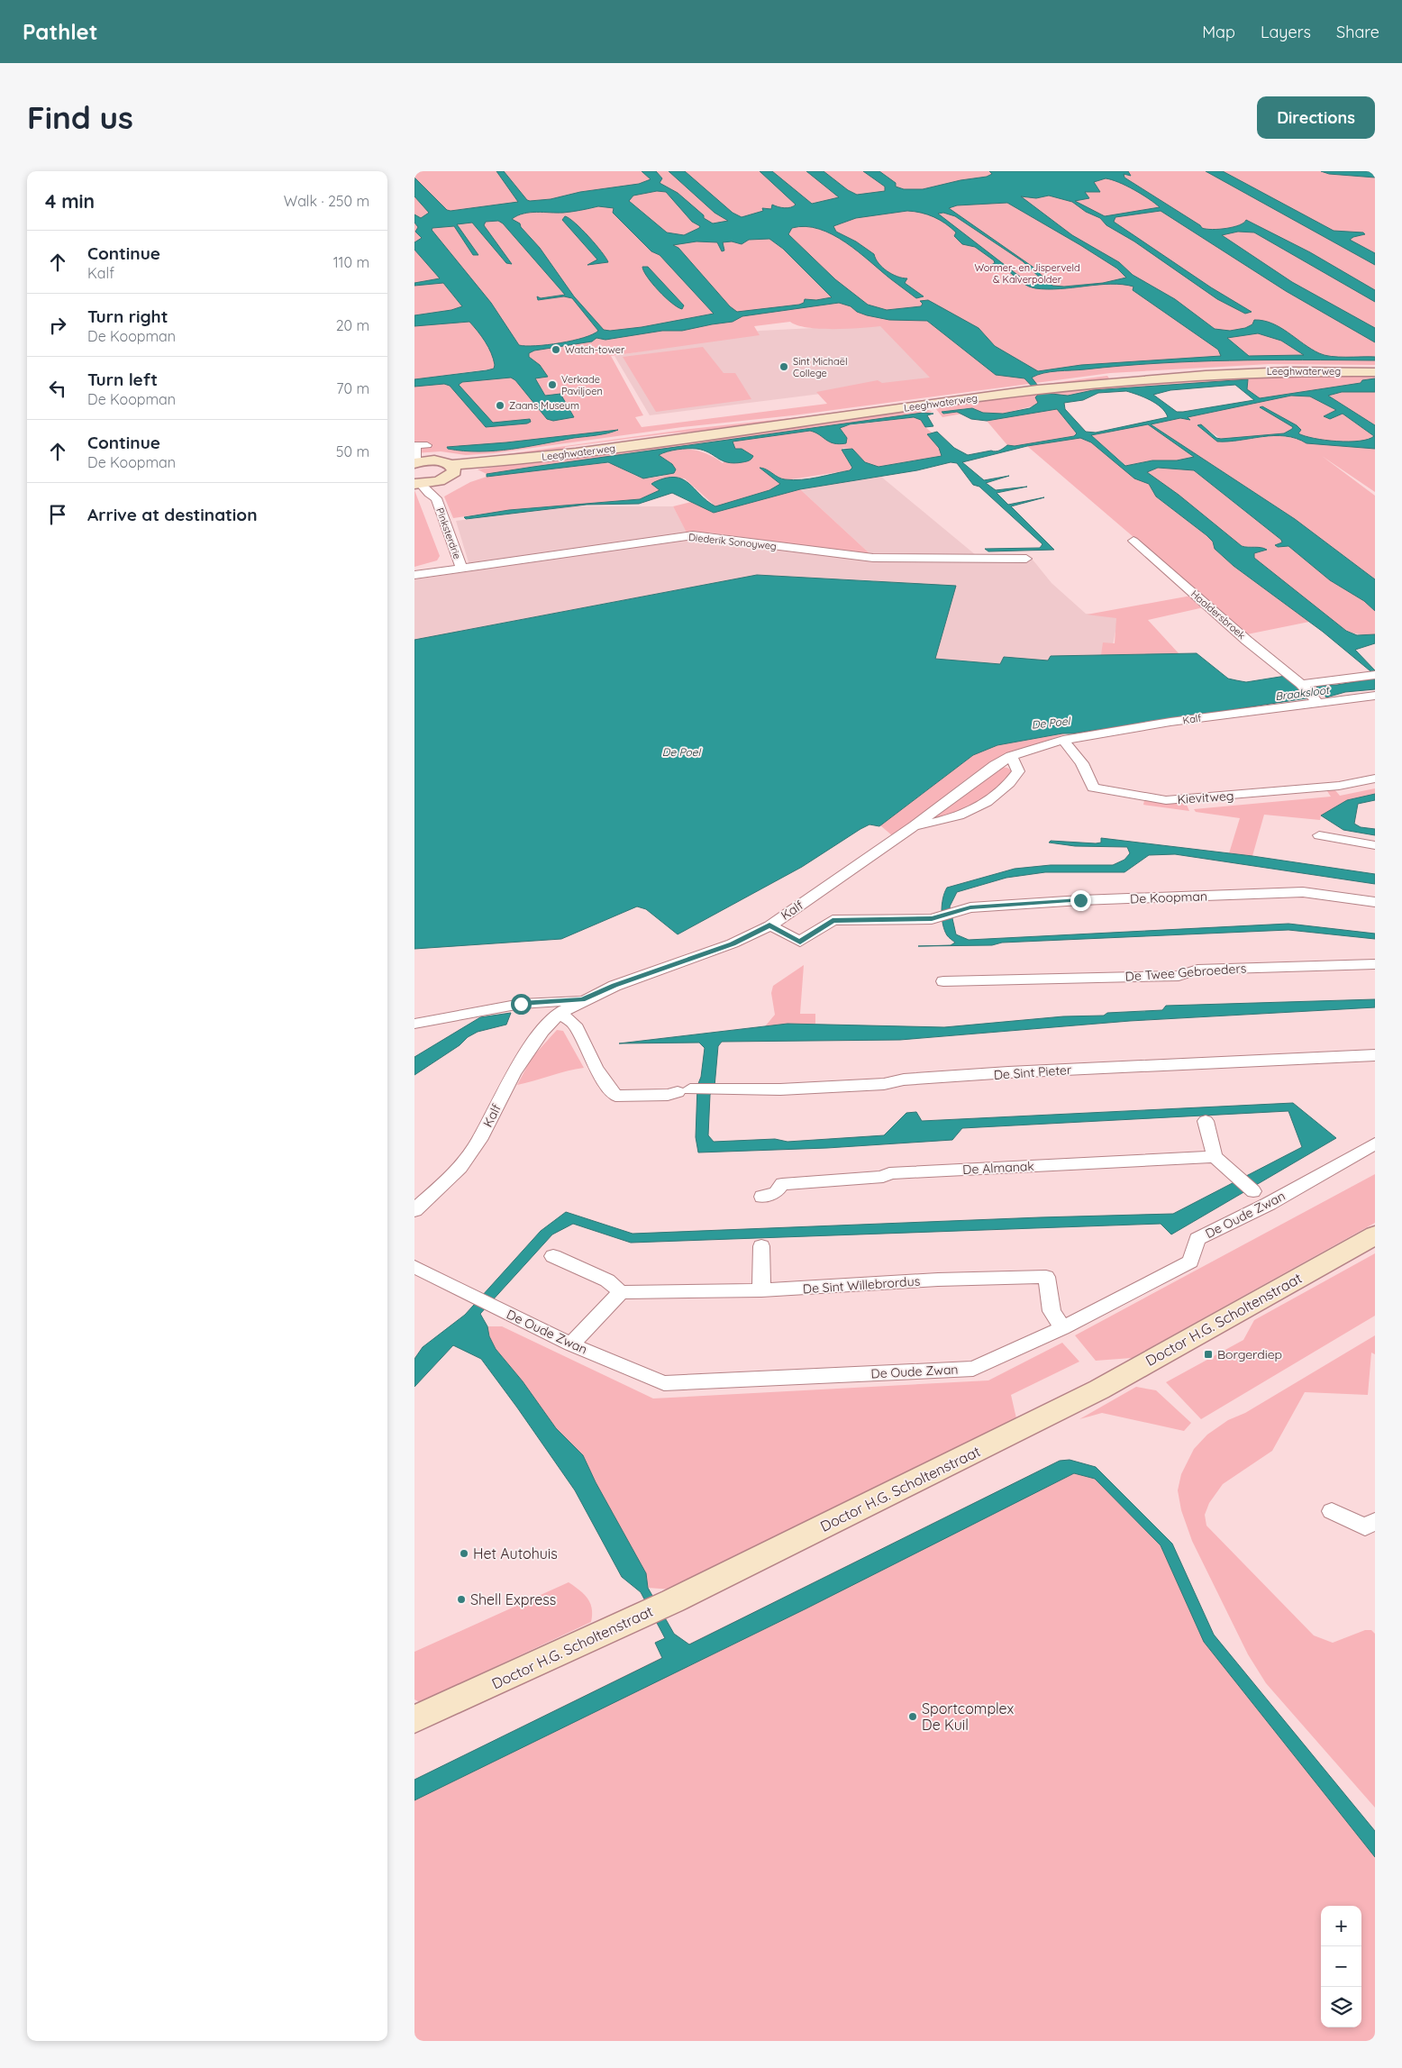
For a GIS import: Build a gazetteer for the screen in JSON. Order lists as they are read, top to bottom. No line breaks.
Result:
{"streets":{"main road":["Leeghwaterweg","Doctor H.G. Scholtenstraat"],"street":["Pinksterdrie","Diederik Sonoyweg","Haaldersbroek","Kalf","Kievitweg","De Koopman","De Twee Gebroeders","De Sint Pieter","De Almanak","De Oude Zwan","De Sint Willebrordus"]},"crossings":[["Pinksterdrie","Diederik Sonoyweg"],["Haaldersbroek","Kalf"],["Kalf","Kievitweg"],["Kalf","De Koopman"],["Kalf","De Sint Pieter"],["De Oude Zwan","De Sint Willebrordus"]],"water":["Braaksloot","De Poel"],"parks":["Wormer- en Jisperveld & Kalverpolder"],"places":{"other":["Watch-tower","Sint Michaël College","Verkade Paviljoen","Zaans Museum","Het Autohuis","Shell Express","Sportcomplex De Kuil"],"transit":["Borgerdiep"]},"page":{"header":"Pathlet","nav":["Map","Layers","Share"],"buttons":"Directions","title":"Find us","heading":["4 min","Walk · 250 m"],"list":[["Continue","Kalf","110 m"],["Turn right","De Koopman","20 m"],["Turn left","De Koopman","70 m"],["Continue","De Koopman","50 m"],"Arrive at destination"],"map_buttons":["+","−"]}}
